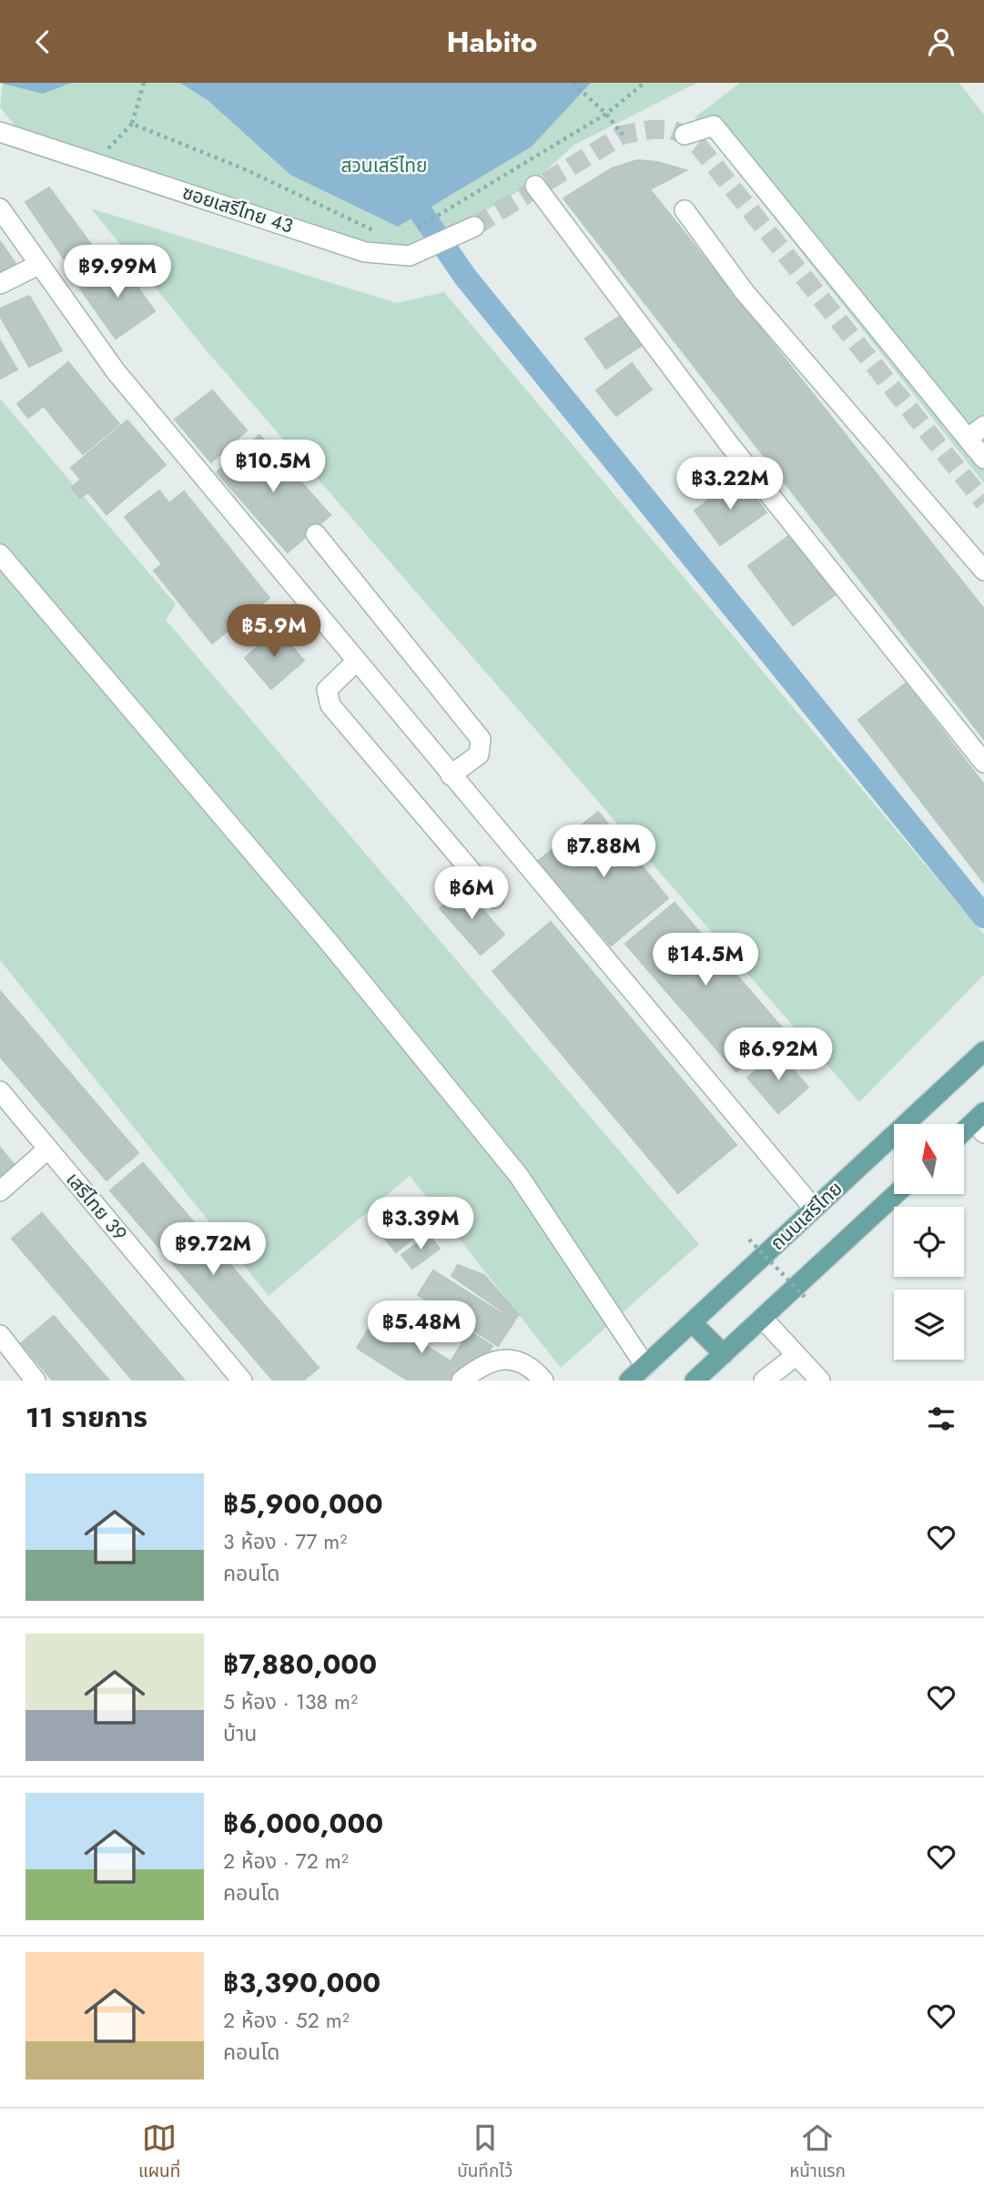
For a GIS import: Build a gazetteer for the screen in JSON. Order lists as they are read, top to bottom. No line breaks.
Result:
{"streets":{"main road":["ถนนเสรีไทย"],"street":["ซอยเสรีไทย 43","เสรีไทย 39"]},"parks":["สวนเสรีไทย"],"north":"top","page":{"header":"Habito","price":["฿9.99M","฿10.5M","฿3.22M","฿5.9M","฿7.88M","฿6M","฿14.5M","฿6.92M","฿3.39M","฿9.72M","฿5.48M"],"heading":"11 รายการ","list":[{"name":"฿5,900,000","note":"3 ห้อง · 77 m² · คอนโด"},{"name":"฿7,880,000","note":"5 ห้อง · 138 m² · บ้าน"},{"name":"฿6,000,000","note":"2 ห้อง · 72 m² · คอนโด"},{"name":"฿3,390,000","note":"2 ห้อง · 52 m² · คอนโด"}],"tabs":["แผนที่","บันทึกไว้","หน้าแรก"]}}
